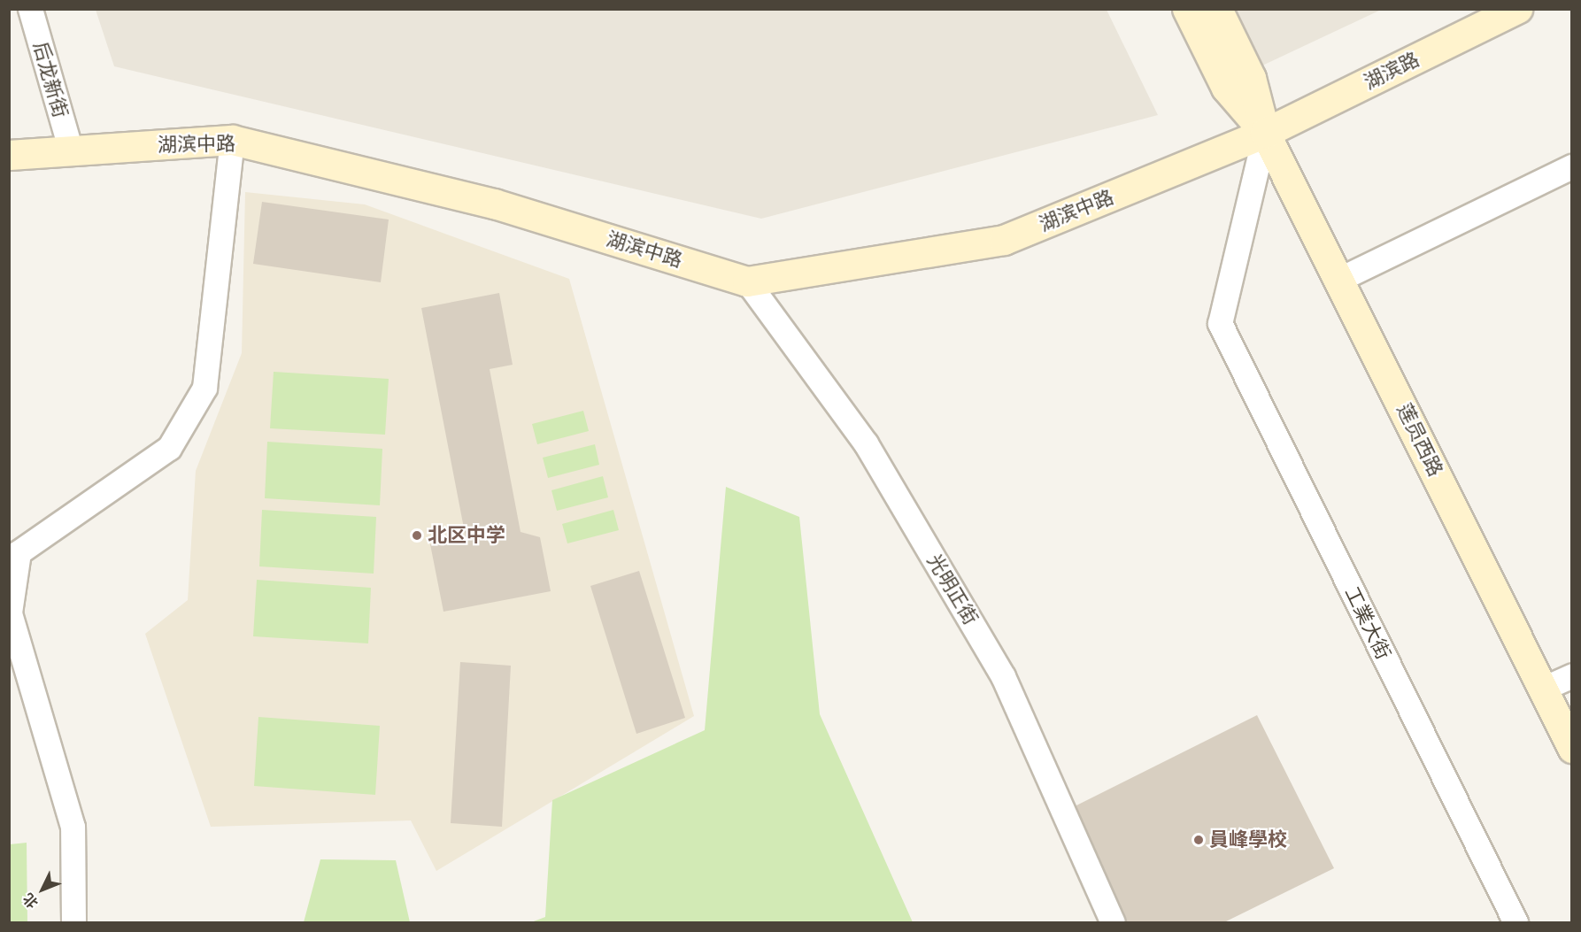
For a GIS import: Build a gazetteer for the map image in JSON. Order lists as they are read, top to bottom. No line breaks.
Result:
{"streets":{"main road":["湖滨路","湖滨中路","莲员西路"],"street":["后龙新街","光明正街","工業大街"]},"crossings":[["湖滨路","湖滨中路"],["湖滨路","莲员西路"],["湖滨路","工業大街"],["后龙新街","湖滨中路"],["湖滨中路","莲员西路"],["湖滨中路","光明正街"],["湖滨中路","工業大街"],["莲员西路","工業大街"]],"places":["北区中学","員峰學校"],"north":"bottom left"}
